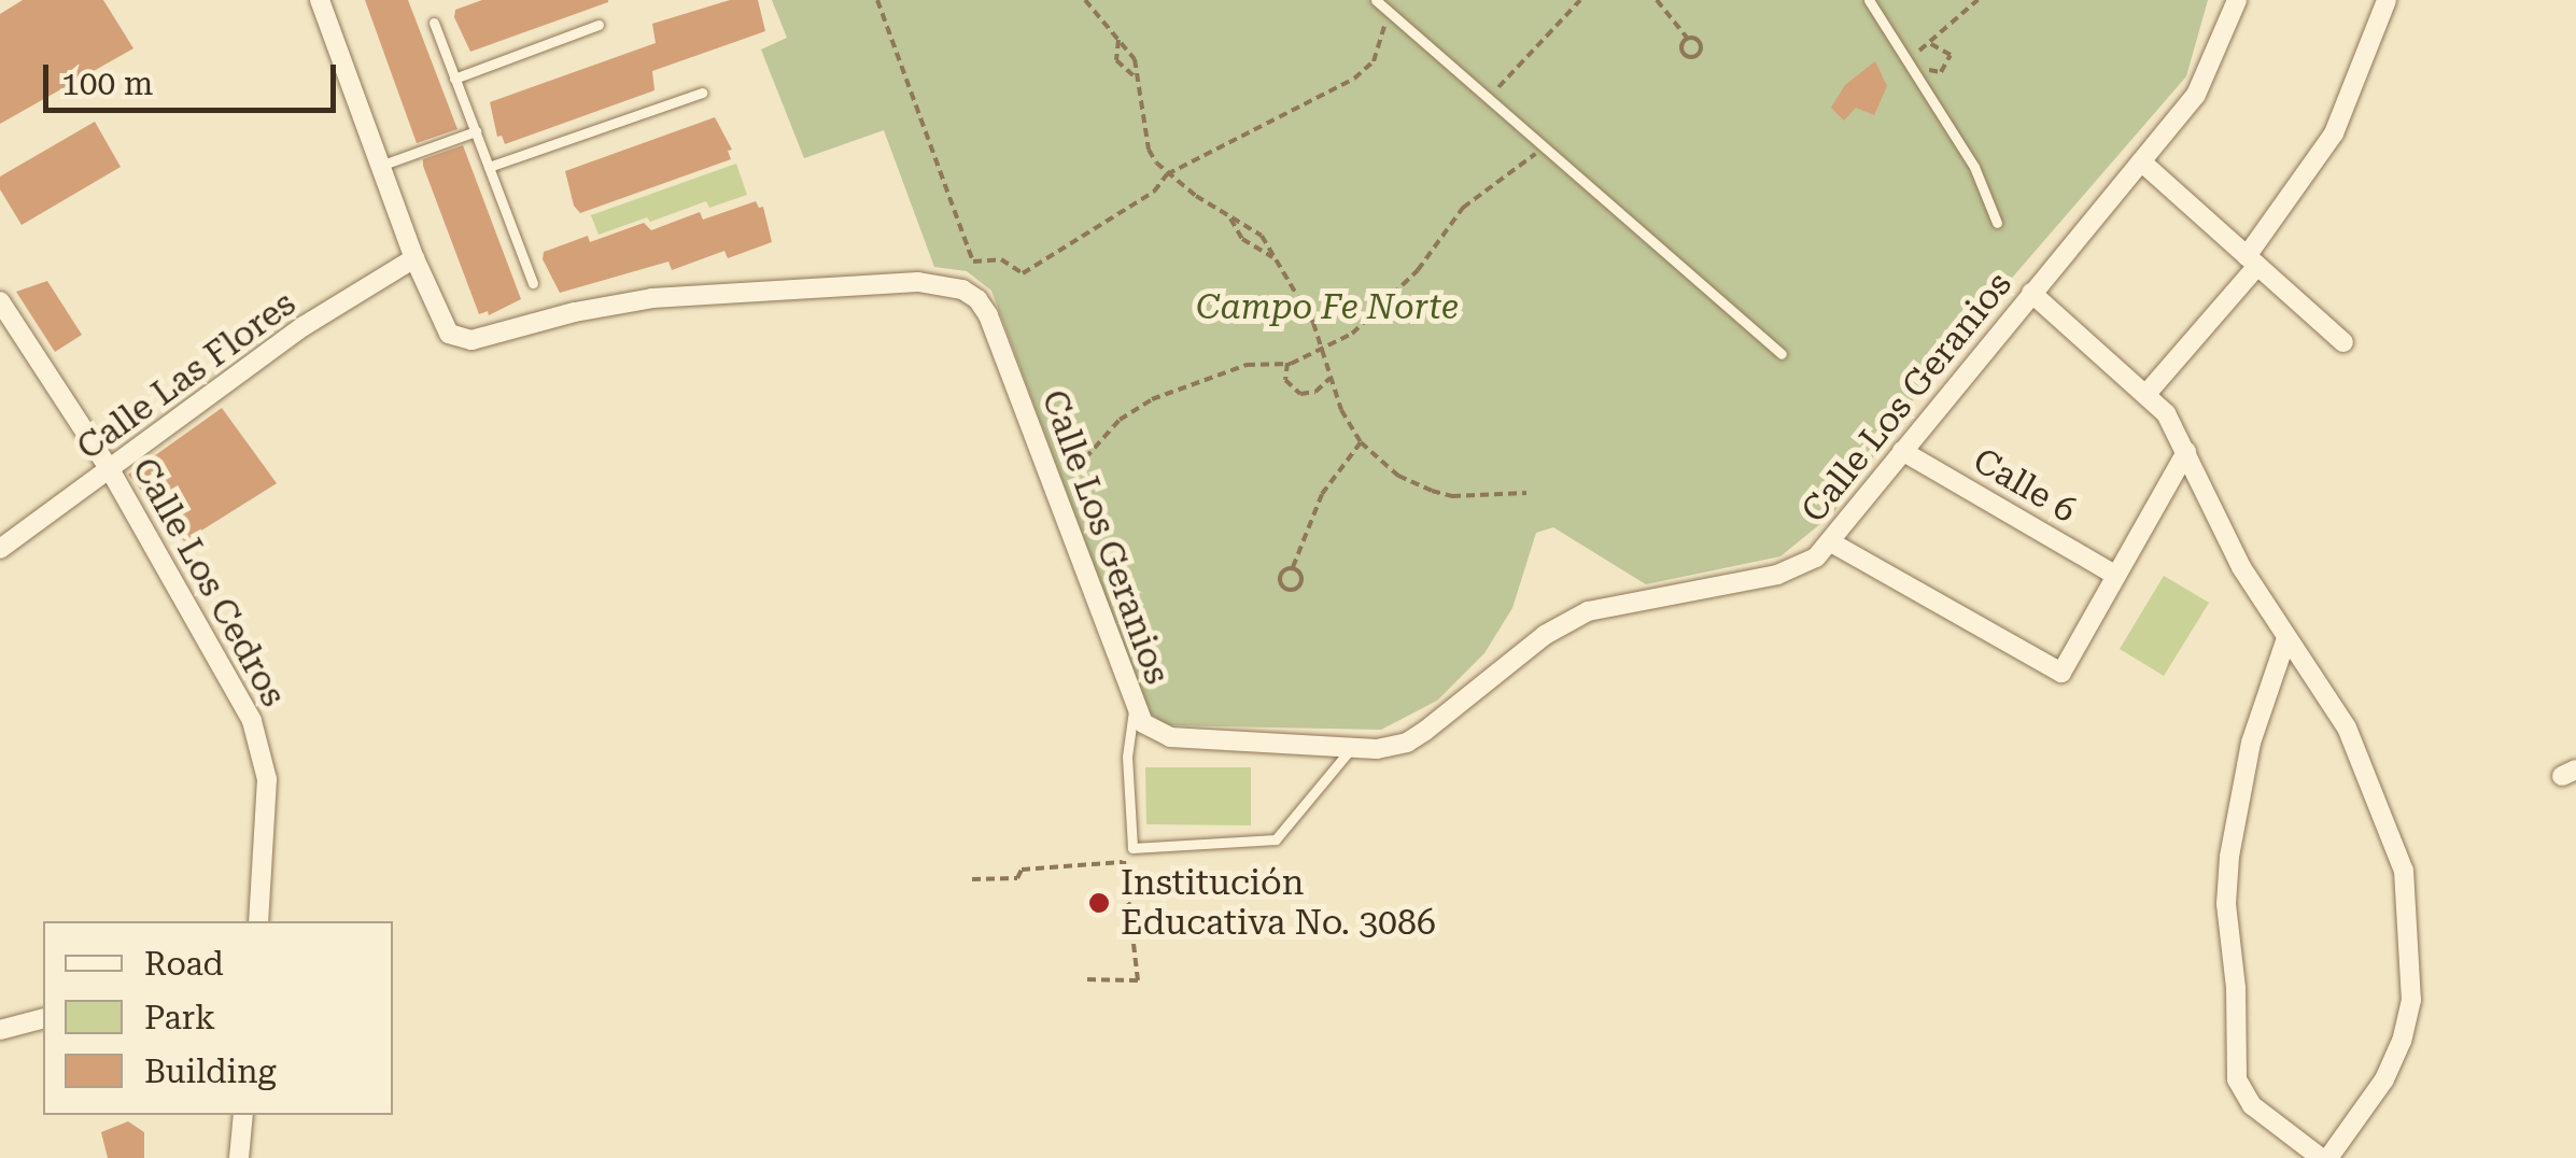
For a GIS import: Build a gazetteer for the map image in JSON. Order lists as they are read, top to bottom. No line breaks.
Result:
{"streets":{"street":["Calle Las Flores","Calle Los Geranios","Calle 6","Calle Los Cedros"]},"crossings":[["Calle Las Flores","Calle Los Geranios"],["Calle Las Flores","Calle Los Cedros"],["Calle Los Geranios","Calle 6"]],"parks":["Campo Fe Norte"],"places":["Institución Educativa No. 3086"],"legend":["Road","Park","Building"],"scale_bar":"100 m"}
